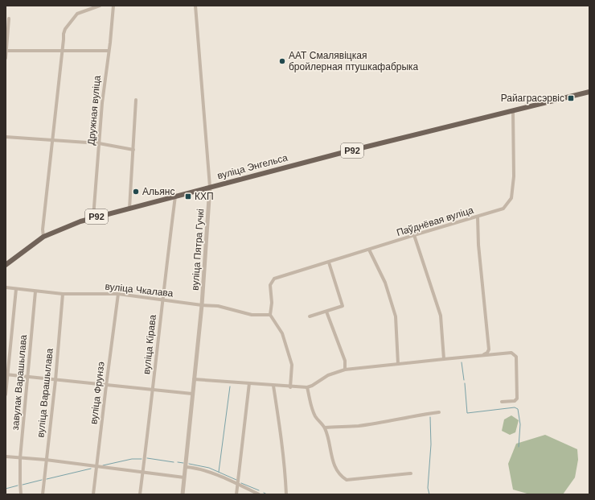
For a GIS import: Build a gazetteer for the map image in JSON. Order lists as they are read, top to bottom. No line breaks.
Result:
{"streets":{"main road":["Р92","вуліца Энгельса"],"street":["Дружная вуліца","Паўднёвая вуліца","вуліца Пятра Гучкі","вуліца Чкалава","вуліца Кірава","завулак Варашылава","вуліца Варашылава","вуліца Фрунзэ"]},"crossings":[["Дружная вуліца","вуліца Энгельса"],["Р92","вуліца Энгельса"],["Р92","Паўднёвая вуліца"],["вуліца Энгельса","Паўднёвая вуліца"],["вуліца Энгельса","вуліца Пятра Гучкі"],["вуліца Энгельса","вуліца Кірава"],["Паўднёвая вуліца","вуліца Чкалава"],["вуліца Пятра Гучкі","вуліца Чкалава"],["вуліца Чкалава","вуліца Кірава"],["вуліца Чкалава","завулак Варашылава"],["вуліца Чкалава","вуліца Варашылава"],["вуліца Чкалава","вуліца Фрунзэ"]],"places":{"other":["ААТ Смалявіцкая бройлерная птушкафабрыка","Альянс"],"transit":["Райаграсэрвіс","КХП"]}}
